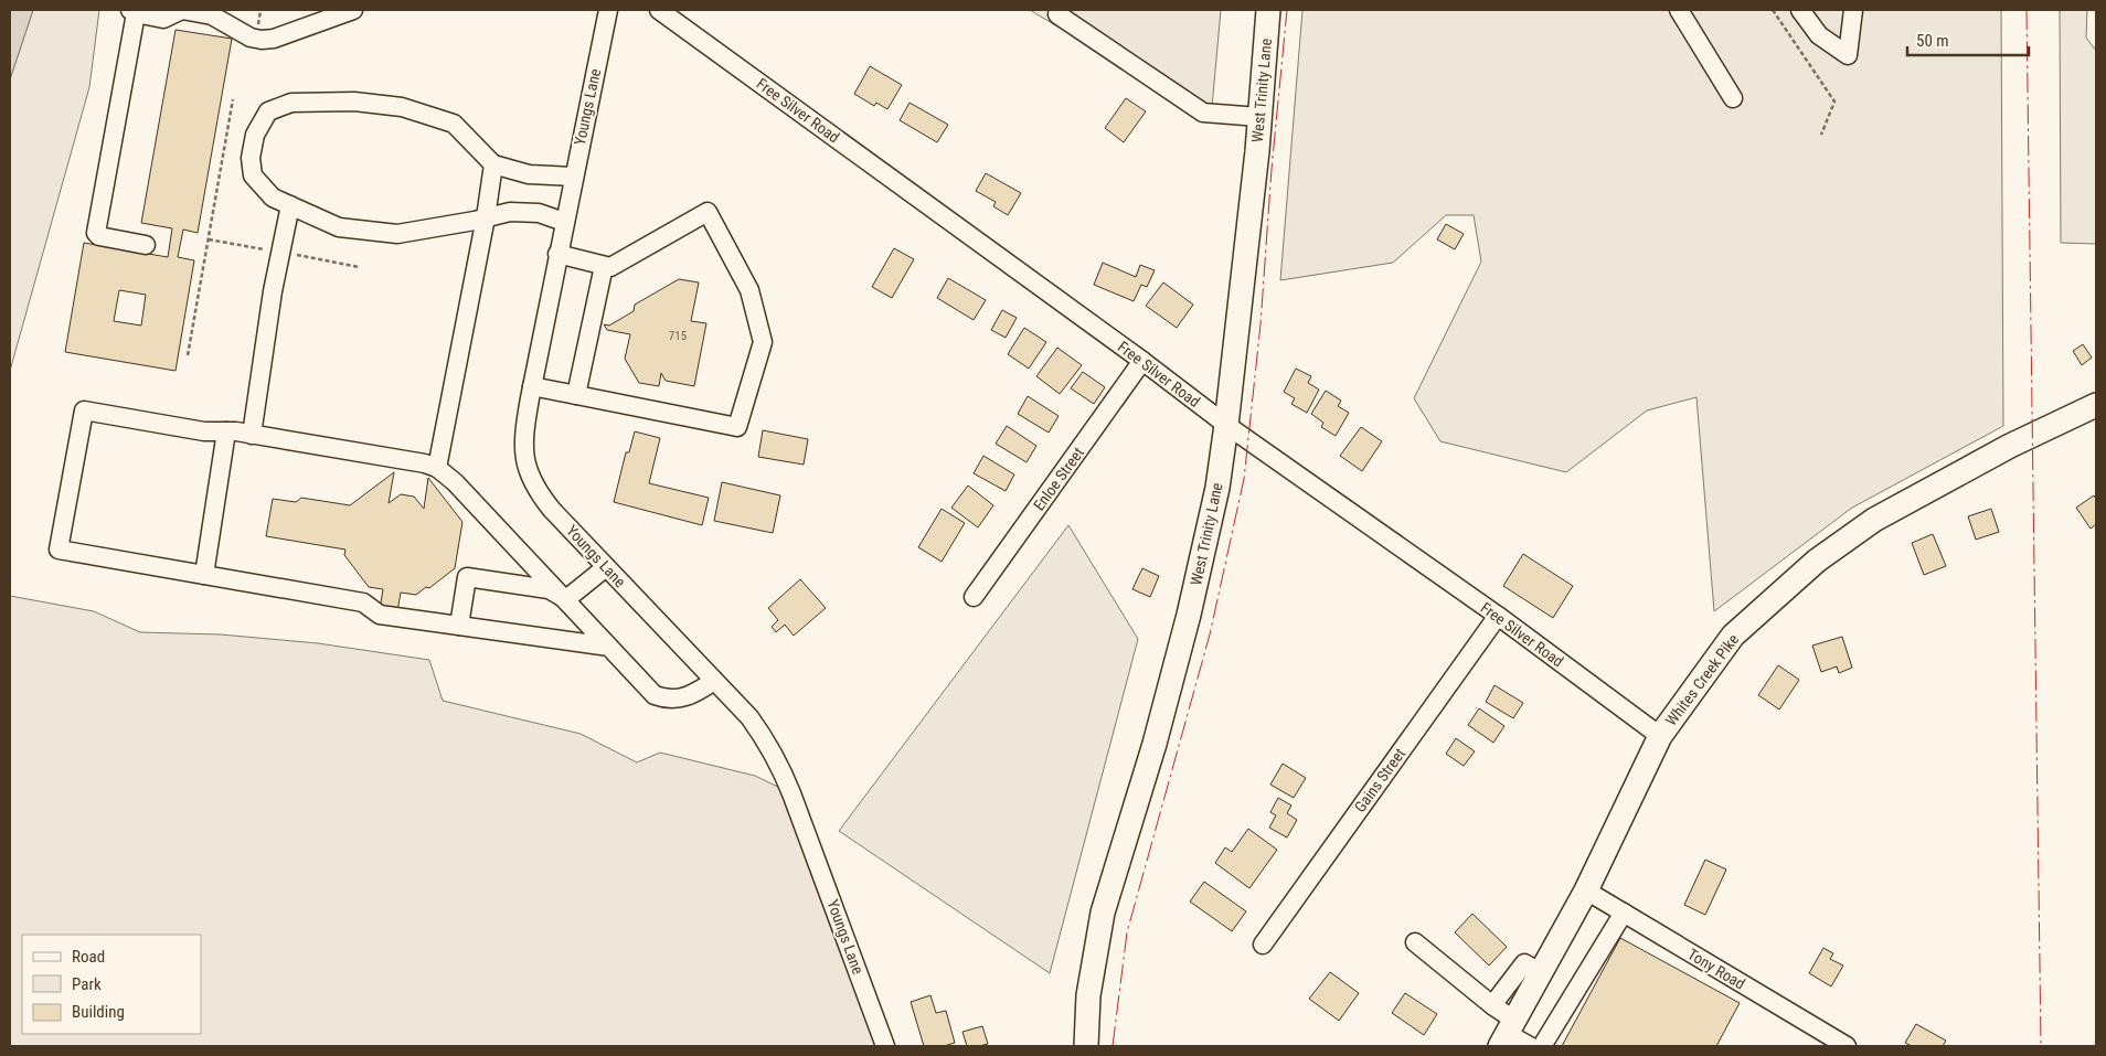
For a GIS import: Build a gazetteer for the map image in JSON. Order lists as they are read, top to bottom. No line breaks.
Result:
{"streets":{"main road":["West Trinity Lane","Whites Creek Pike"],"street":["Youngs Lane","Free Silver Road","Enloe Street","Gains Street","Tony Road"]},"crossings":[["West Trinity Lane","Free Silver Road"],["Free Silver Road","Enloe Street"],["Free Silver Road","Whites Creek Pike"],["Free Silver Road","Gains Street"],["Whites Creek Pike","Tony Road"]],"house_numbers":["715"],"legend":["Road","Park","Building"],"scale_bar":"50 m"}
